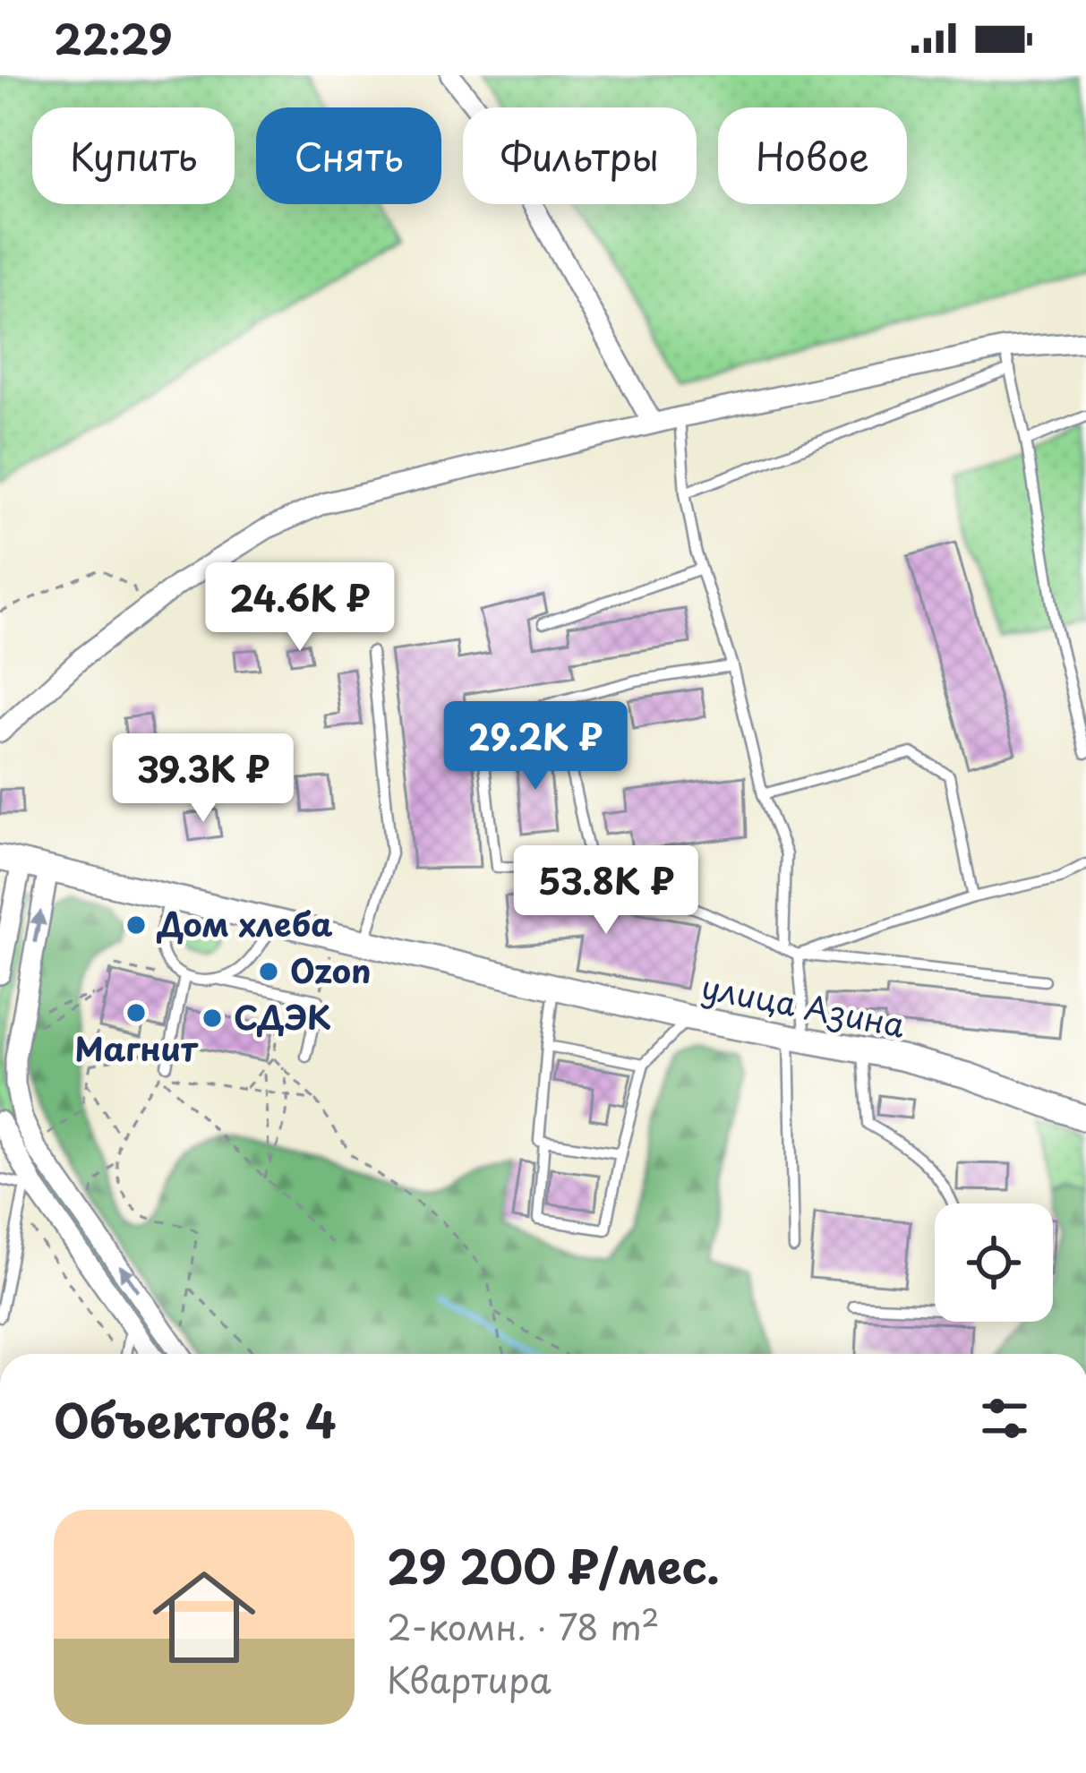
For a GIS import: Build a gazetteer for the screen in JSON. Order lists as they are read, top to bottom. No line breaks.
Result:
{"streets":{"street":["улица Азина"]},"places":["Дом хлеба","Ozon","Магнит","СДЭК"],"page":{"status":"22:29","chip":["Купить","Снять","Фильтры","Новое"],"price":["24.6K ₽","29.2K ₽","39.3K ₽","53.8K ₽"],"heading":"Объектов: 4","list":[{"name":"29 200 ₽/мес.","note":"2-комн. · 78 m² · Квартира"}]}}
